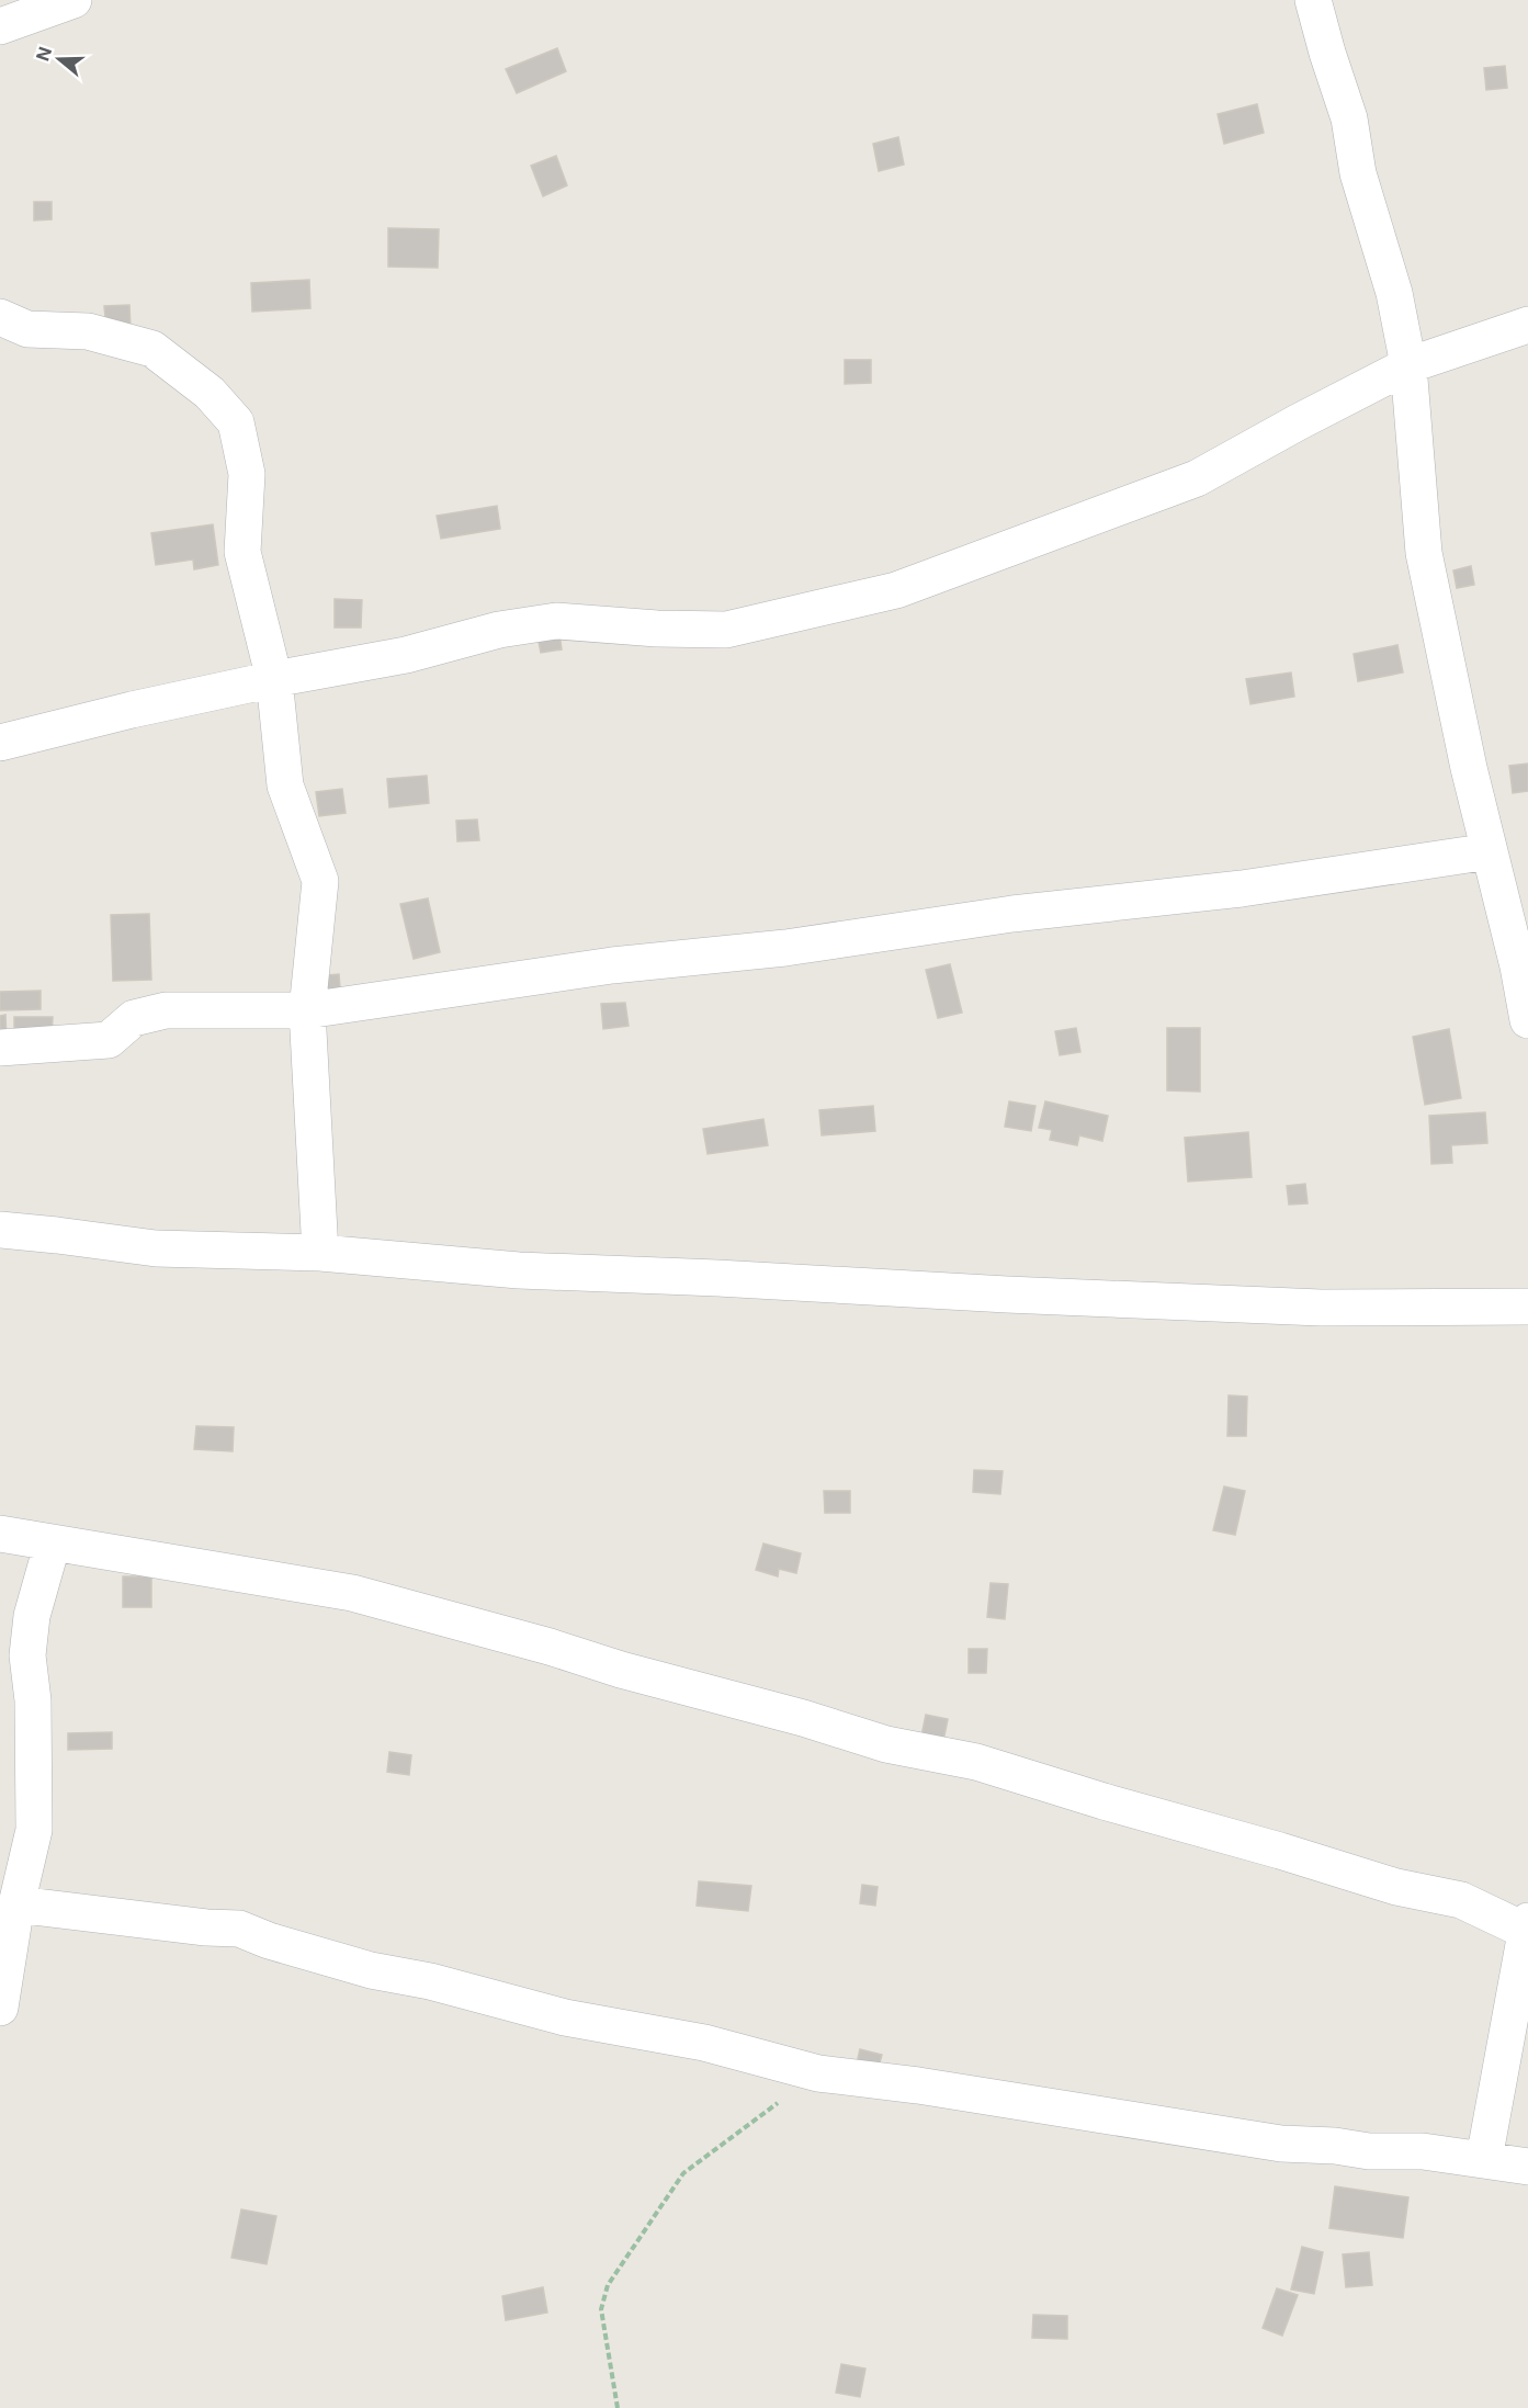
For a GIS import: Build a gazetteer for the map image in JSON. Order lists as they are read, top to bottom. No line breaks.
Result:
{"north":"left"}
